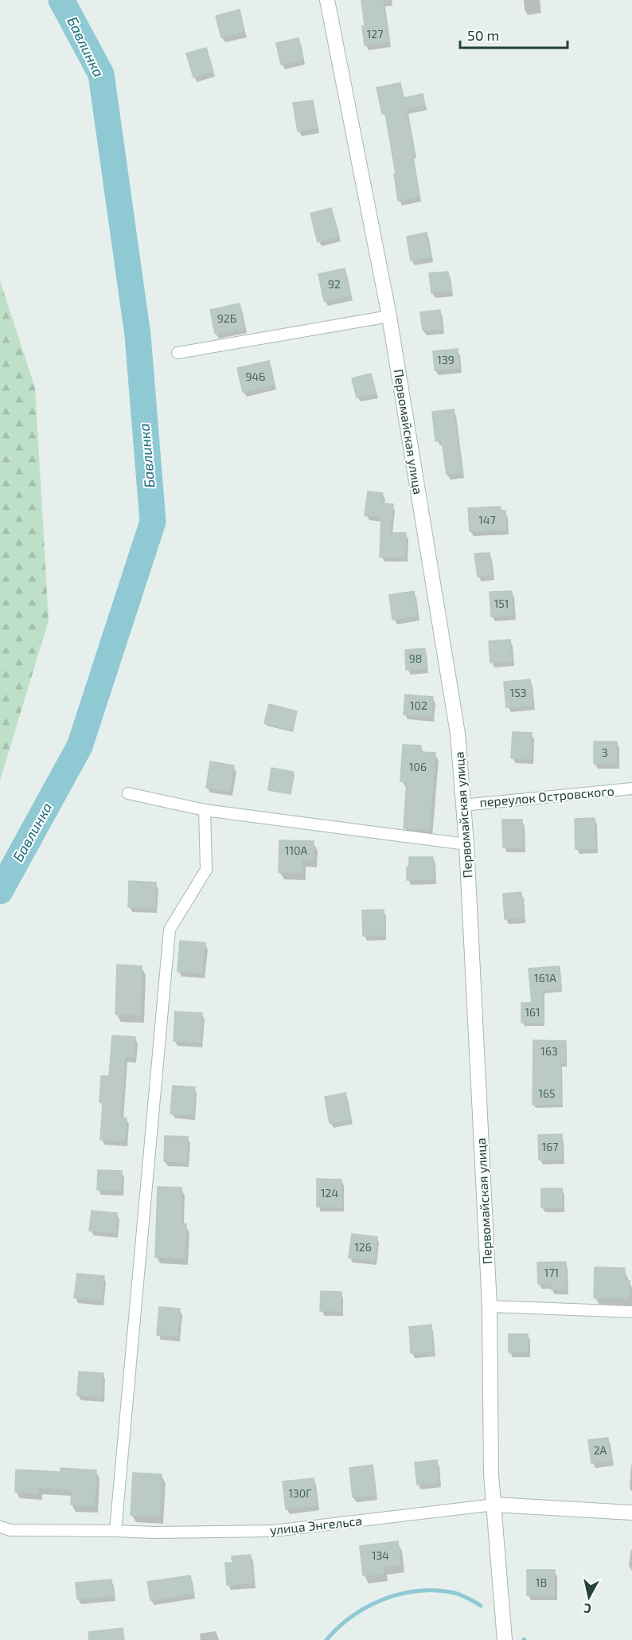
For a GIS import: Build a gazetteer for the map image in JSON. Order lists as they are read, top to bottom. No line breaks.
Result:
{"streets":{"street":["Первомайская улица","переулок Островского","улица Энгельса"]},"crossings":[["Первомайская улица","переулок Островского"],["Первомайская улица","улица Энгельса"]],"water":["Бавлинка"],"house_numbers":["127","92","92Б","139","94Б","147","151","98","153","102","3","106","110А","161А","161","163","165","167","124","126","171","2А","130Г","134","1В"],"scale_bar":"50 m","north":"bottom"}
